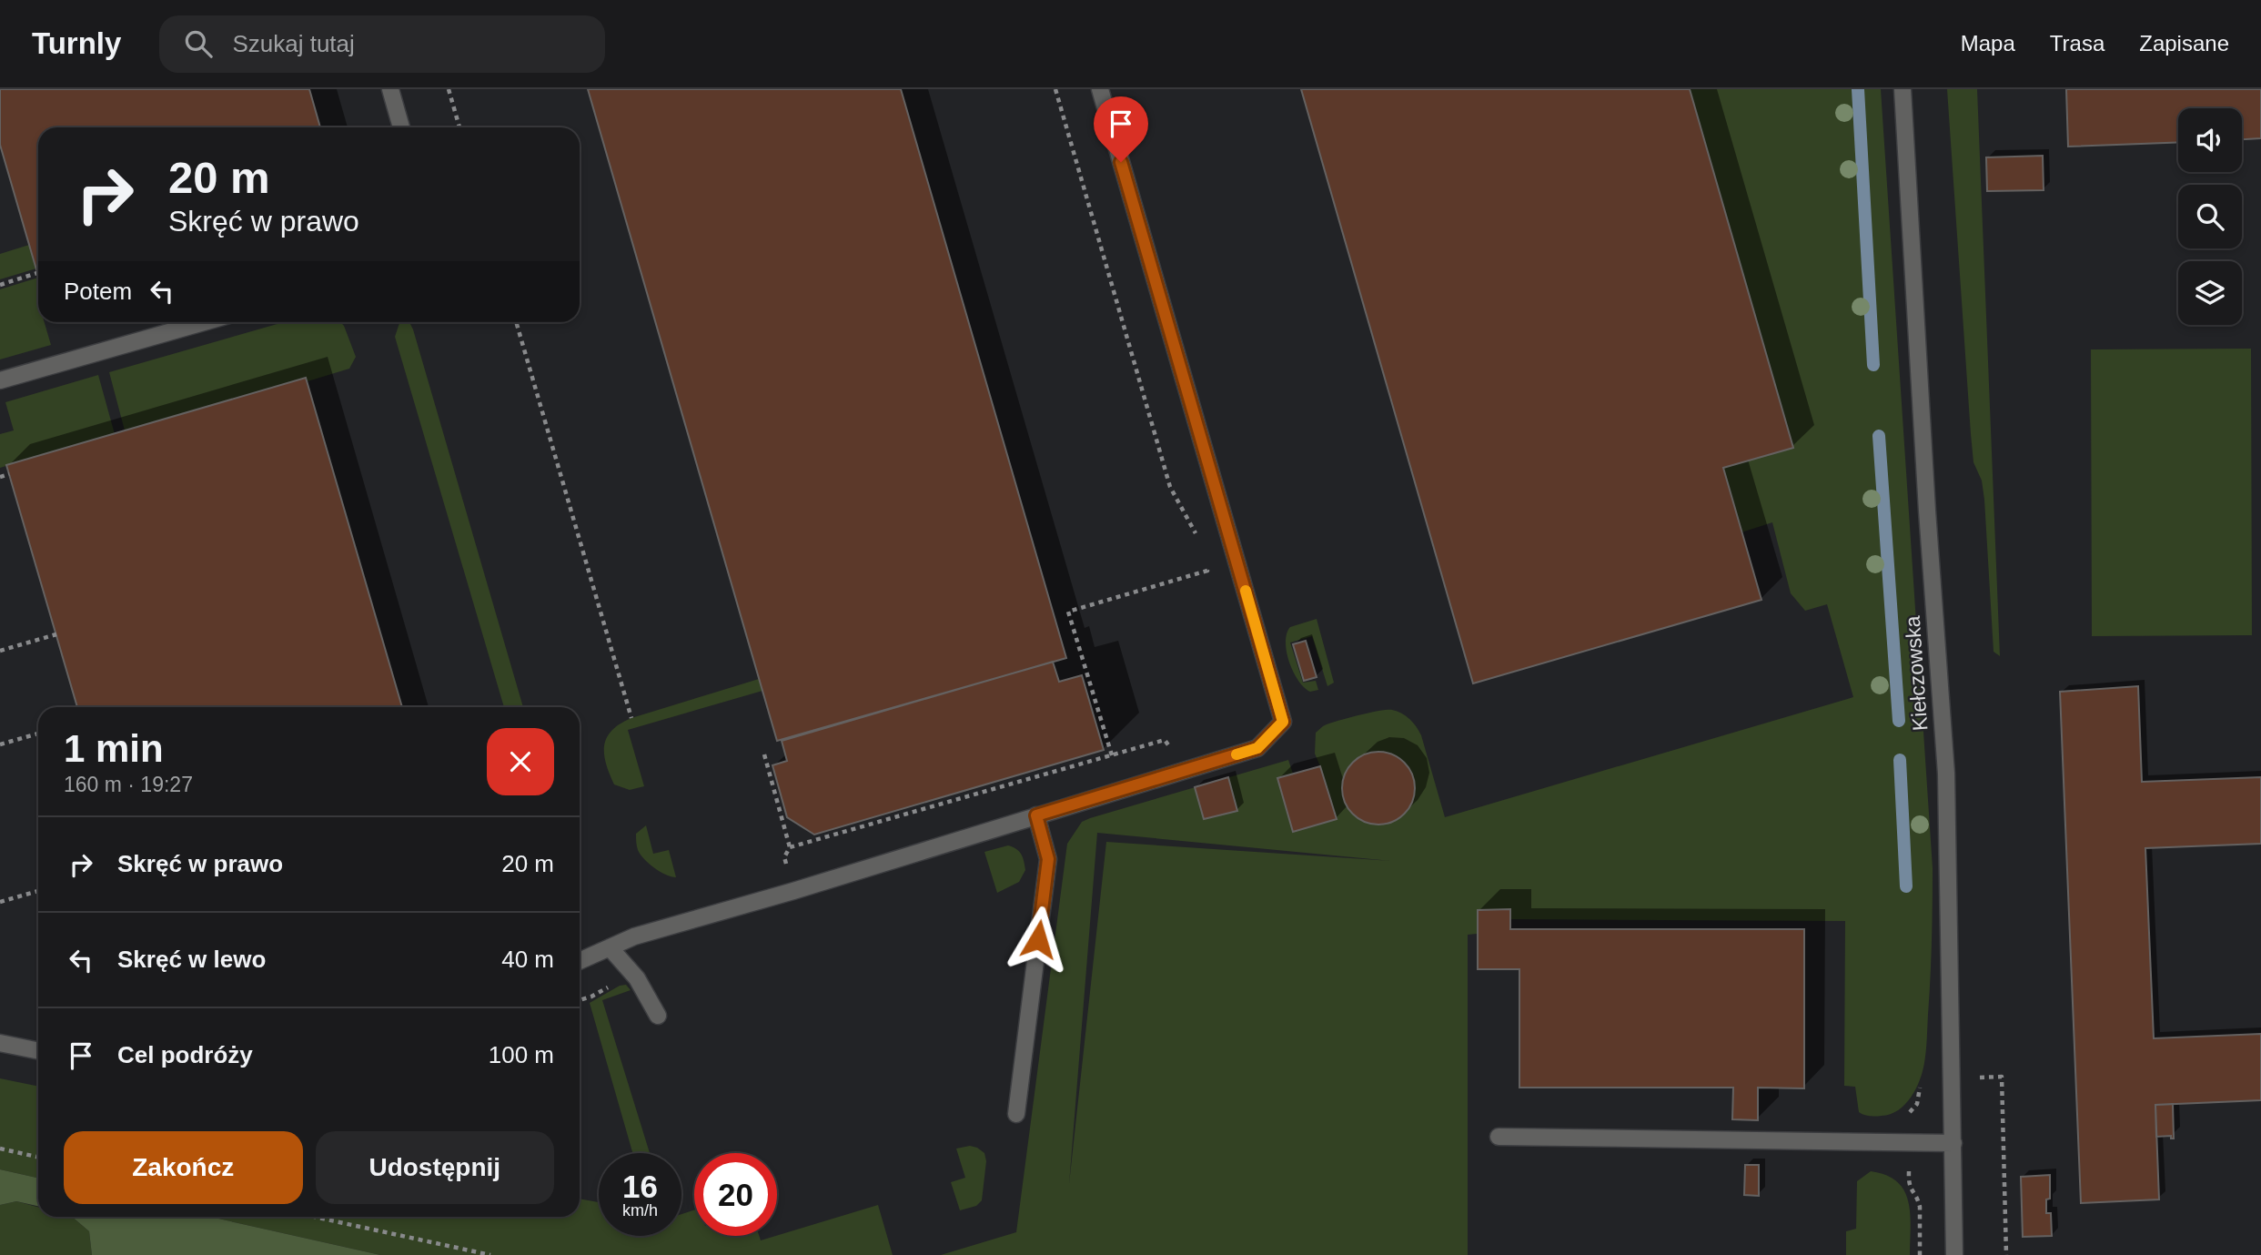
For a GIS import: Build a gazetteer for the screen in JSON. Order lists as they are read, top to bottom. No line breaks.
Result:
{"streets":{"street":["Kiełczowska"]},"page":{"header":"Turnly","search":"Szukaj tutaj","nav":["Mapa","Trasa","Zapisane"],"turn":["20 m","Skręć w prawo"],"then":"Potem","heading":["1 min","160 m · 19:27"],"list":[{"name":"Skręć w prawo","value":"20 m"},{"name":"Skręć w lewo","value":"40 m"},{"name":"Cel podróży","value":"100 m"}],"buttons":["Zakończ","Udostępnij"],"speed":"16 km/h","limit":"20"}}
